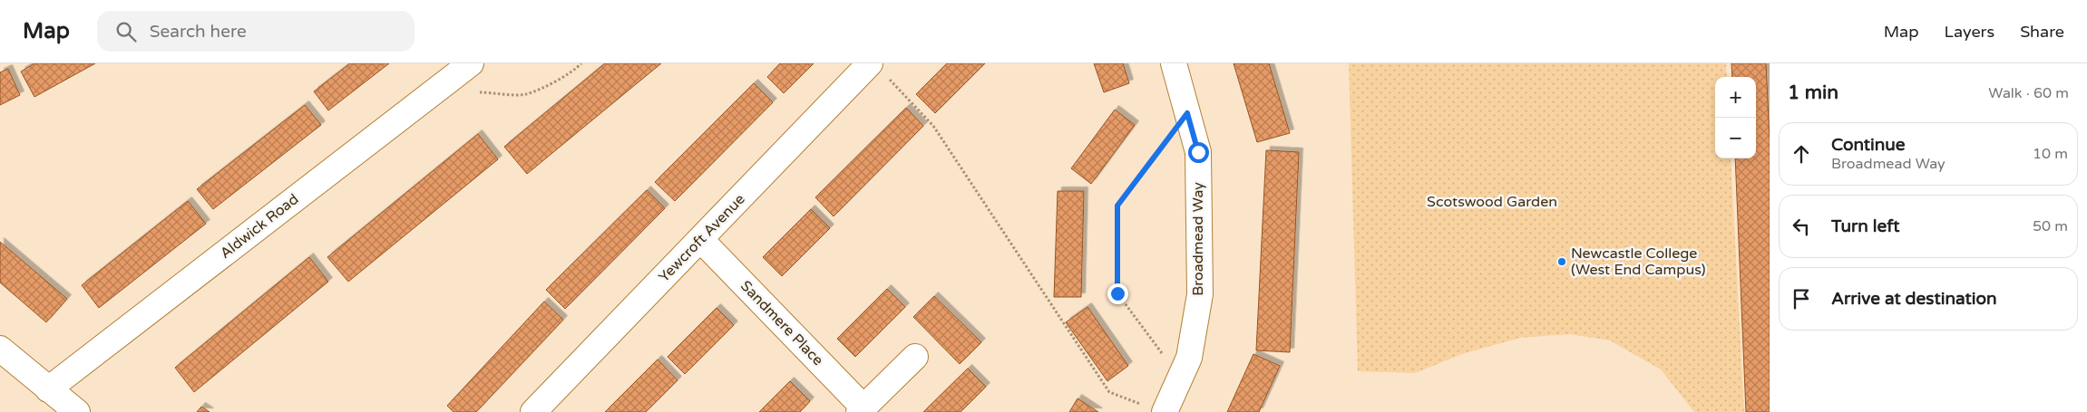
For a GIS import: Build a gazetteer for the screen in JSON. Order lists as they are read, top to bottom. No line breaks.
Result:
{"streets":{"street":["Aldwick Road","Yewcroft Avenue","Broadmead Way","Sandmere Place"]},"crossings":[["Yewcroft Avenue","Sandmere Place"]],"parks":["Scotswood Garden"],"places":["Newcastle College (West End Campus)"],"page":{"header":"Map","search":"Search here","nav":["Map","Layers","Share"],"heading":["1 min","Walk · 60 m"],"map_buttons":["+","−"],"list":[["Continue","Broadmead Way","10 m"],["Turn left","50 m"],"Arrive at destination"]}}
